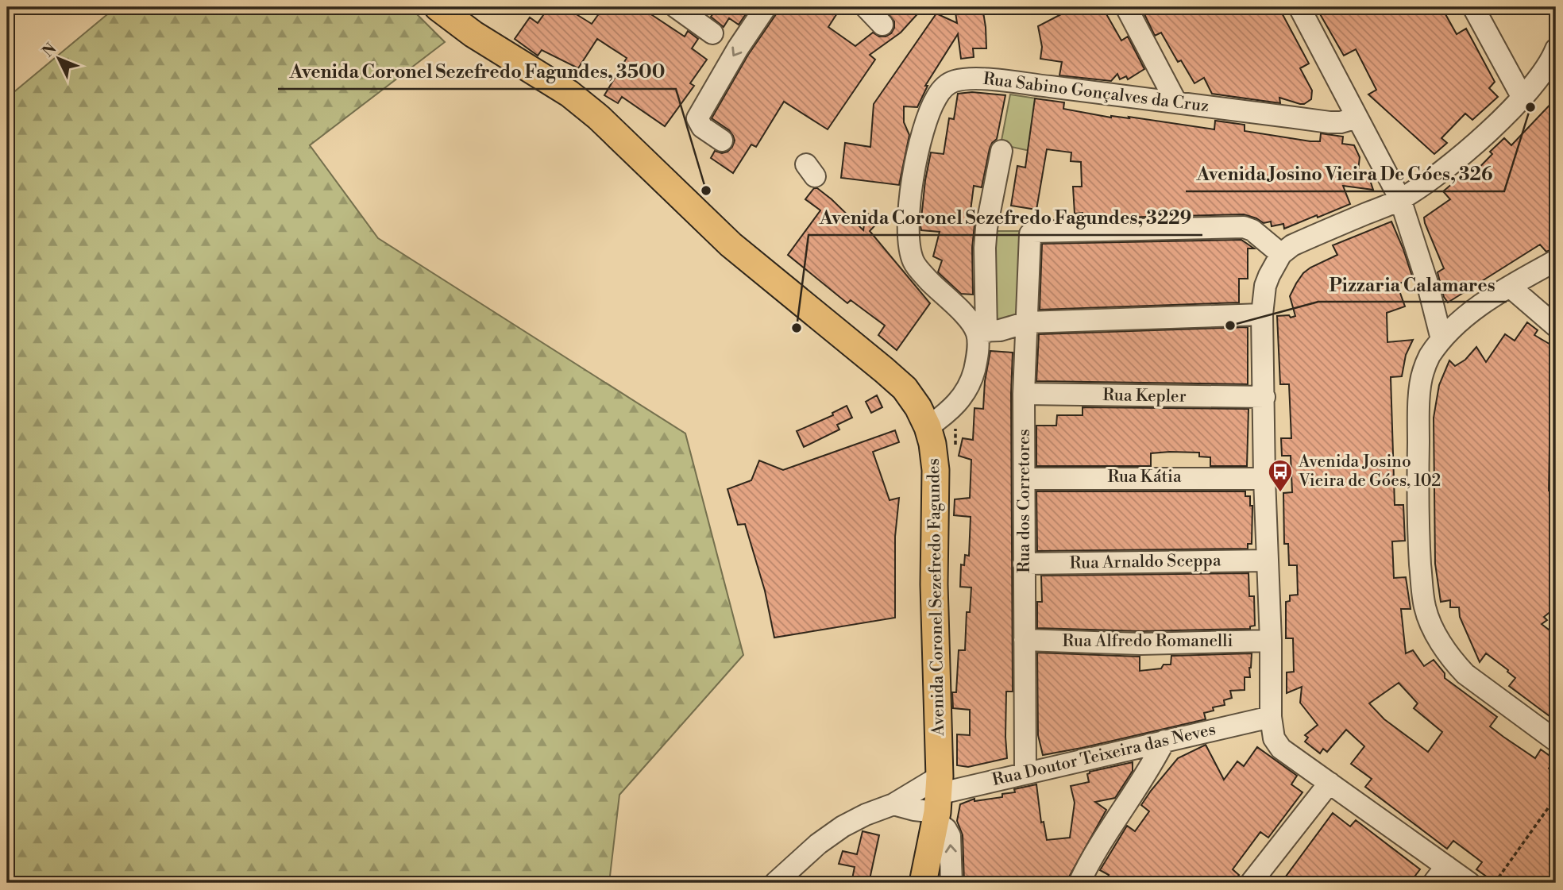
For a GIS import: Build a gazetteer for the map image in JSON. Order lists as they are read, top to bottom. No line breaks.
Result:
{"streets":{"main road":["Avenida Coronel Sezefredo Fagundes"],"street":["Rua Sabino Gonçalves da Cruz","Rua Kepler","Rua Kátia","Rua dos Corretores","Rua Arnaldo Sceppa","Rua Alfredo Romanelli","Rua Doutor Teixeira das Neves"]},"crossings":[["Rua Kepler","Rua dos Corretores"],["Rua Kátia","Rua dos Corretores"],["Rua dos Corretores","Rua Arnaldo Sceppa"],["Rua dos Corretores","Rua Alfredo Romanelli"],["Rua dos Corretores","Rua Doutor Teixeira das Neves"],["Avenida Coronel Sezefredo Fagundes","Rua Doutor Teixeira das Neves"]],"places":{"other":["Avenida Josino Vieira De Góes, 326","Avenida Coronel Sezefredo Fagundes, 3500","Pizzaria Calamares","Avenida Coronel Sezefredo Fagundes, 3229"],"bus stop":["Avenida Josino Vieira de Góes, 102"]},"north":"top left"}
